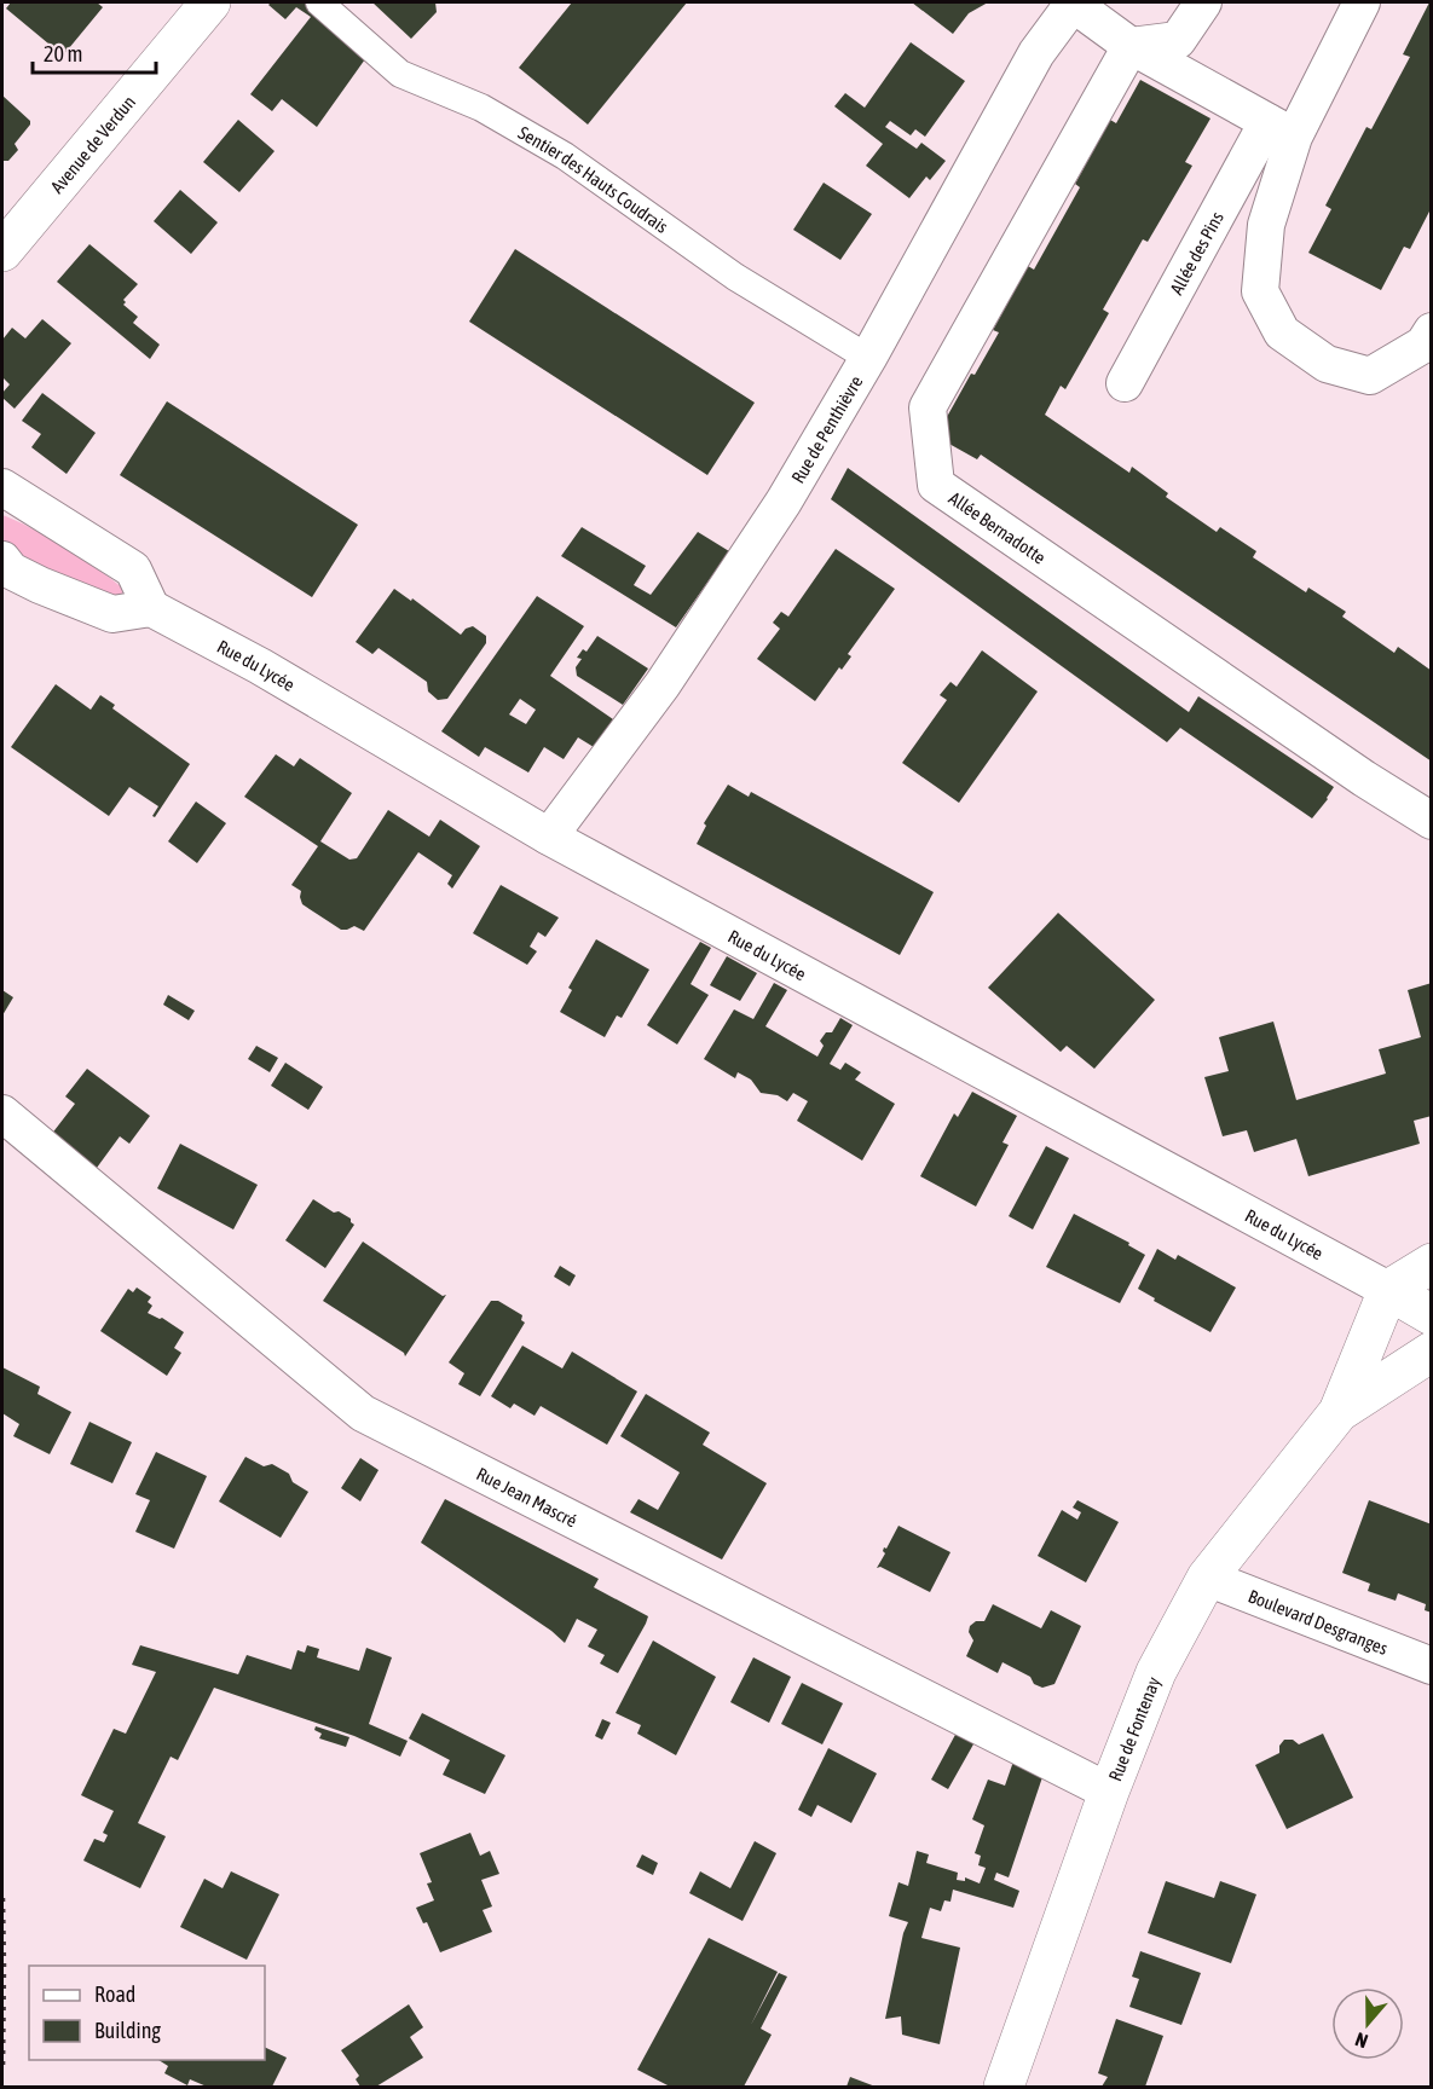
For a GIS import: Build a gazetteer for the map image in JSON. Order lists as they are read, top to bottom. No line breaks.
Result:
{"streets":{"main road":["Avenue de Verdun","Rue de Fontenay"],"street":["Sentier des Hauts Coudrais","Allée des Pins","Rue de Penthièvre","Allée Bernadotte","Rue du Lycée","Rue Jean Mascré","Boulevard Desgranges"]},"crossings":[["Sentier des Hauts Coudrais","Rue de Penthièvre"],["Rue de Penthièvre","Rue du Lycée"],["Rue du Lycée","Rue de Fontenay"],["Rue Jean Mascré","Rue de Fontenay"],["Boulevard Desgranges","Rue de Fontenay"]],"legend":["Road","Building"],"scale_bar":"20 m","north":"bottom"}
